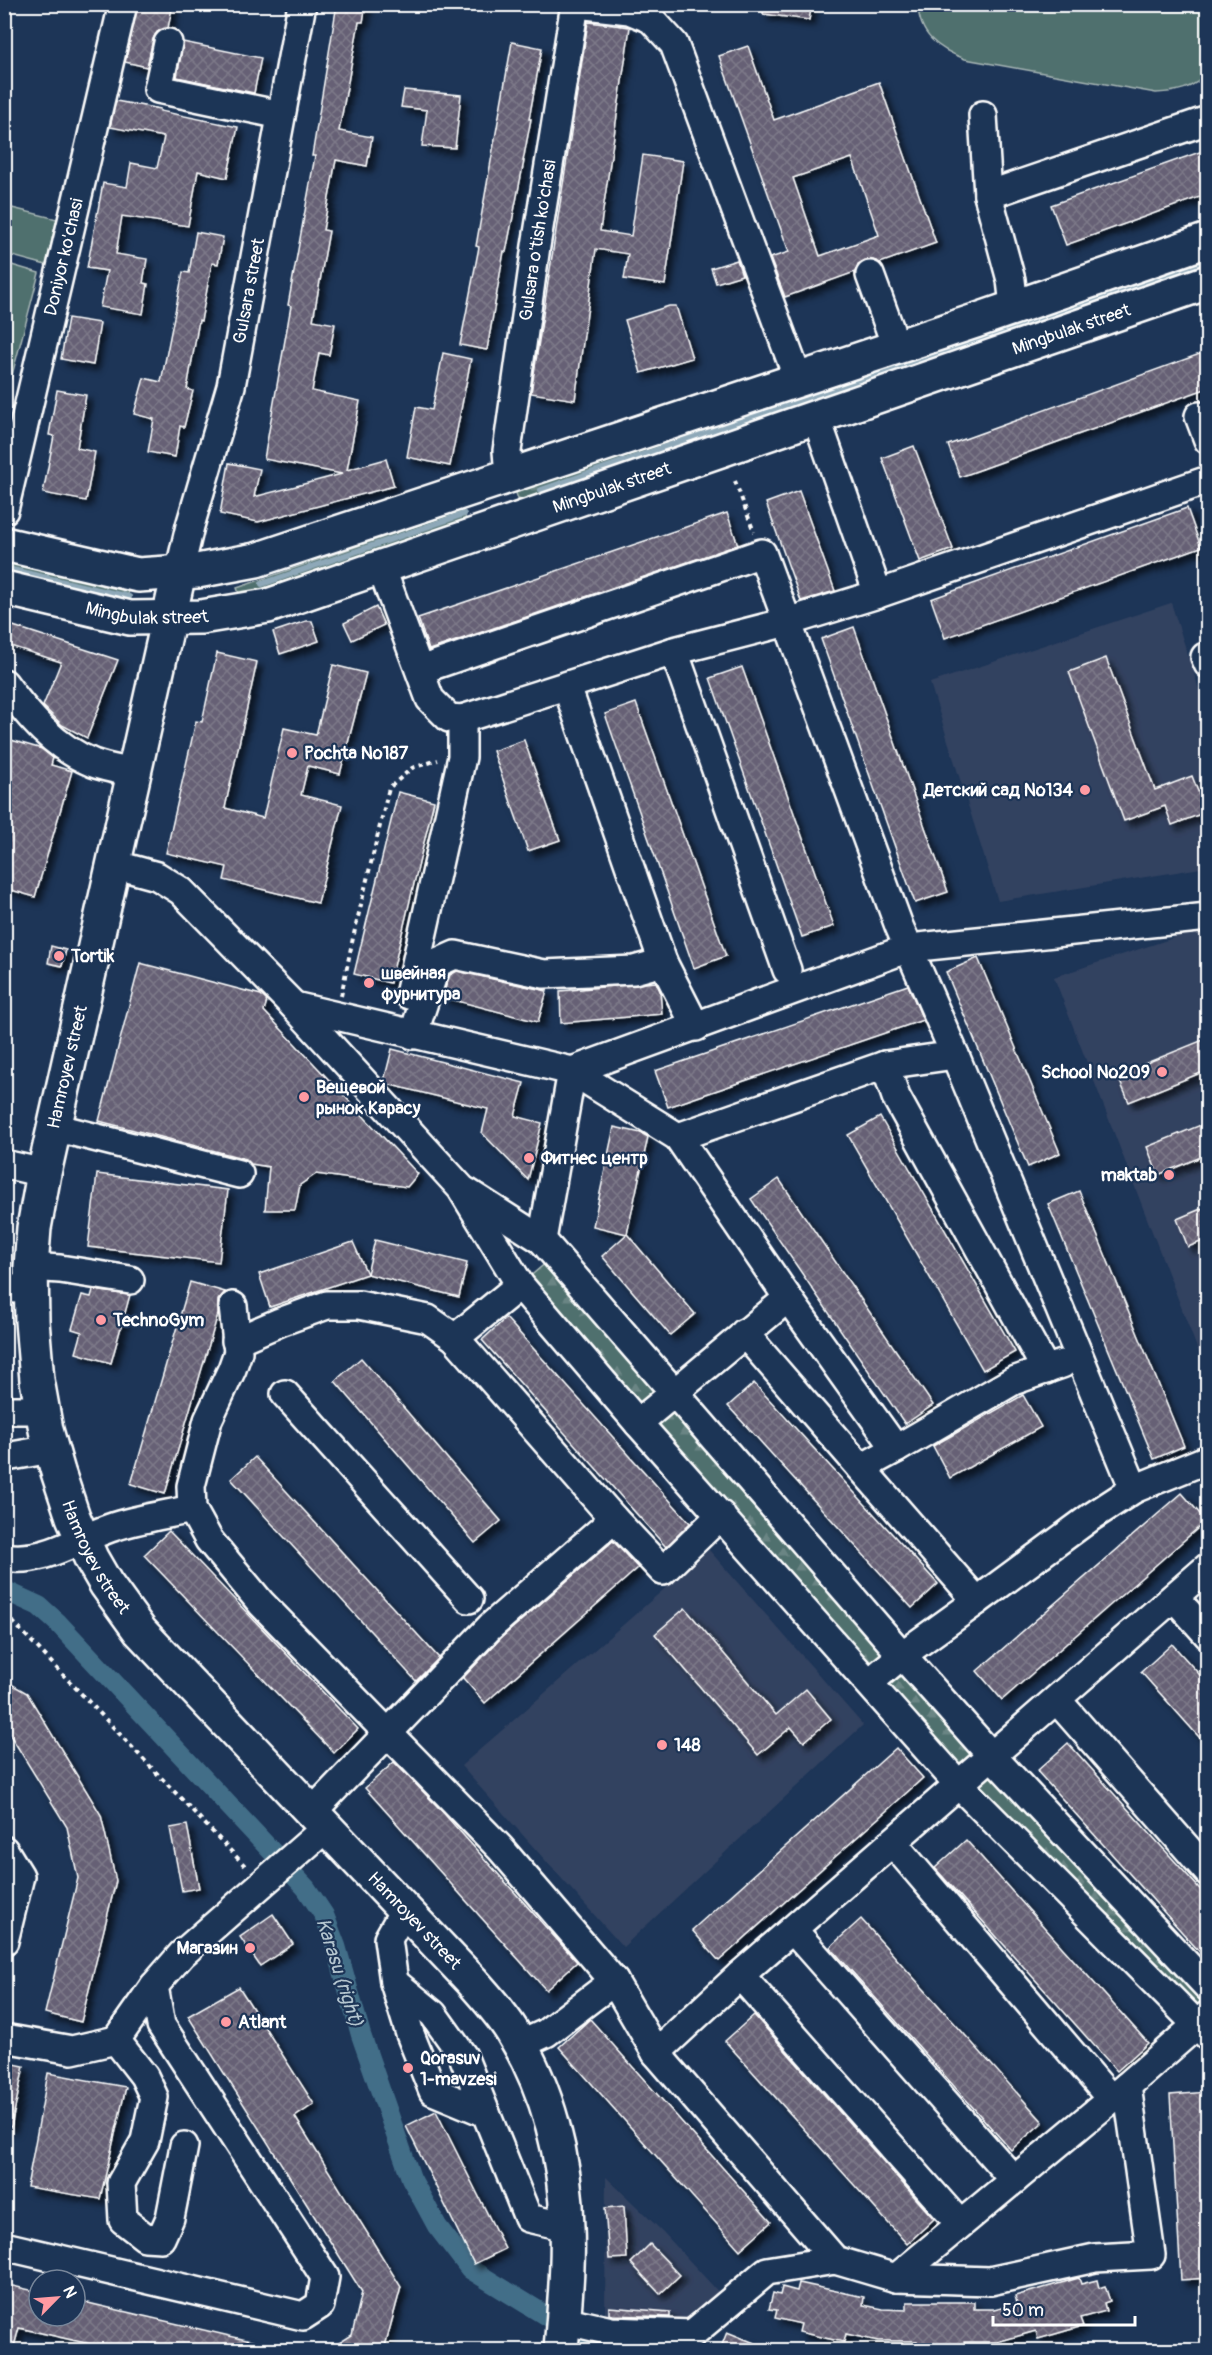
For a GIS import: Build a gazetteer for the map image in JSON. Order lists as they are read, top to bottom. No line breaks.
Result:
{"streets":{"main road":["Mingbulak street","Hamroyev street"],"street":["Gulsara o'tish ko'chasi","Doniyor ko'chasi","Gulsara street"]},"crossings":[["Gulsara o'tish ko'chasi","Mingbulak street"],["Gulsara street","Mingbulak street"],["Gulsara street","Hamroyev street"],["Mingbulak street","Hamroyev street"]],"water":["Karasu (right)"],"places":["Pochta №187","Детский сад №134","Tortik","швейная фурнитура","School №209","Вещевой рынок Карасу","Фитнес центр","maktab","TechnoGym","148","Магазин","Atlant","Qorasuv 1-mavzesi"],"scale_bar":"50 m","north":"top right"}
